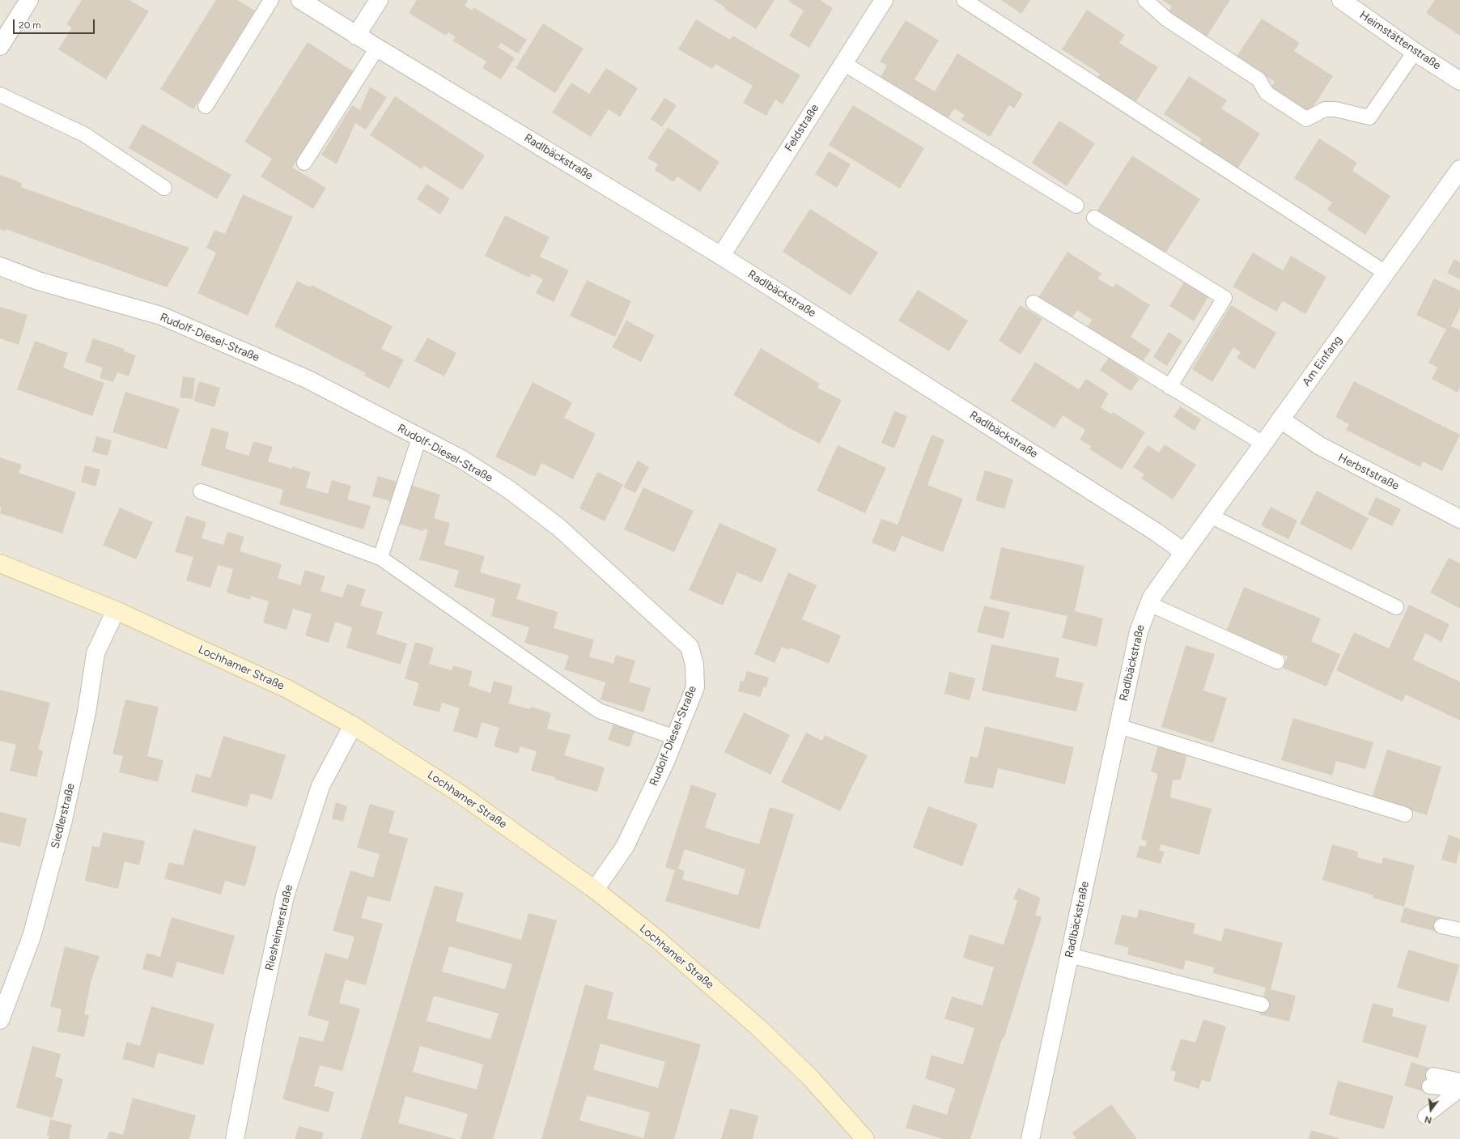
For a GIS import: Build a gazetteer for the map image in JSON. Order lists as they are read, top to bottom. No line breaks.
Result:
{"streets":{"street":["Heimstättenstraße","Feldstraße","Radlbäckstraße","Rudolf-Diesel-Straße","Am Einfang","Herbststraße","Lochhamer Straße","Siedlerstraße","Riesheimerstraße"]},"crossings":[["Feldstraße","Radlbäckstraße"],["Radlbäckstraße","Am Einfang"],["Rudolf-Diesel-Straße","Lochhamer Straße"],["Am Einfang","Herbststraße"],["Lochhamer Straße","Siedlerstraße"],["Lochhamer Straße","Riesheimerstraße"]],"scale_bar":"20 m","north":"bottom"}
